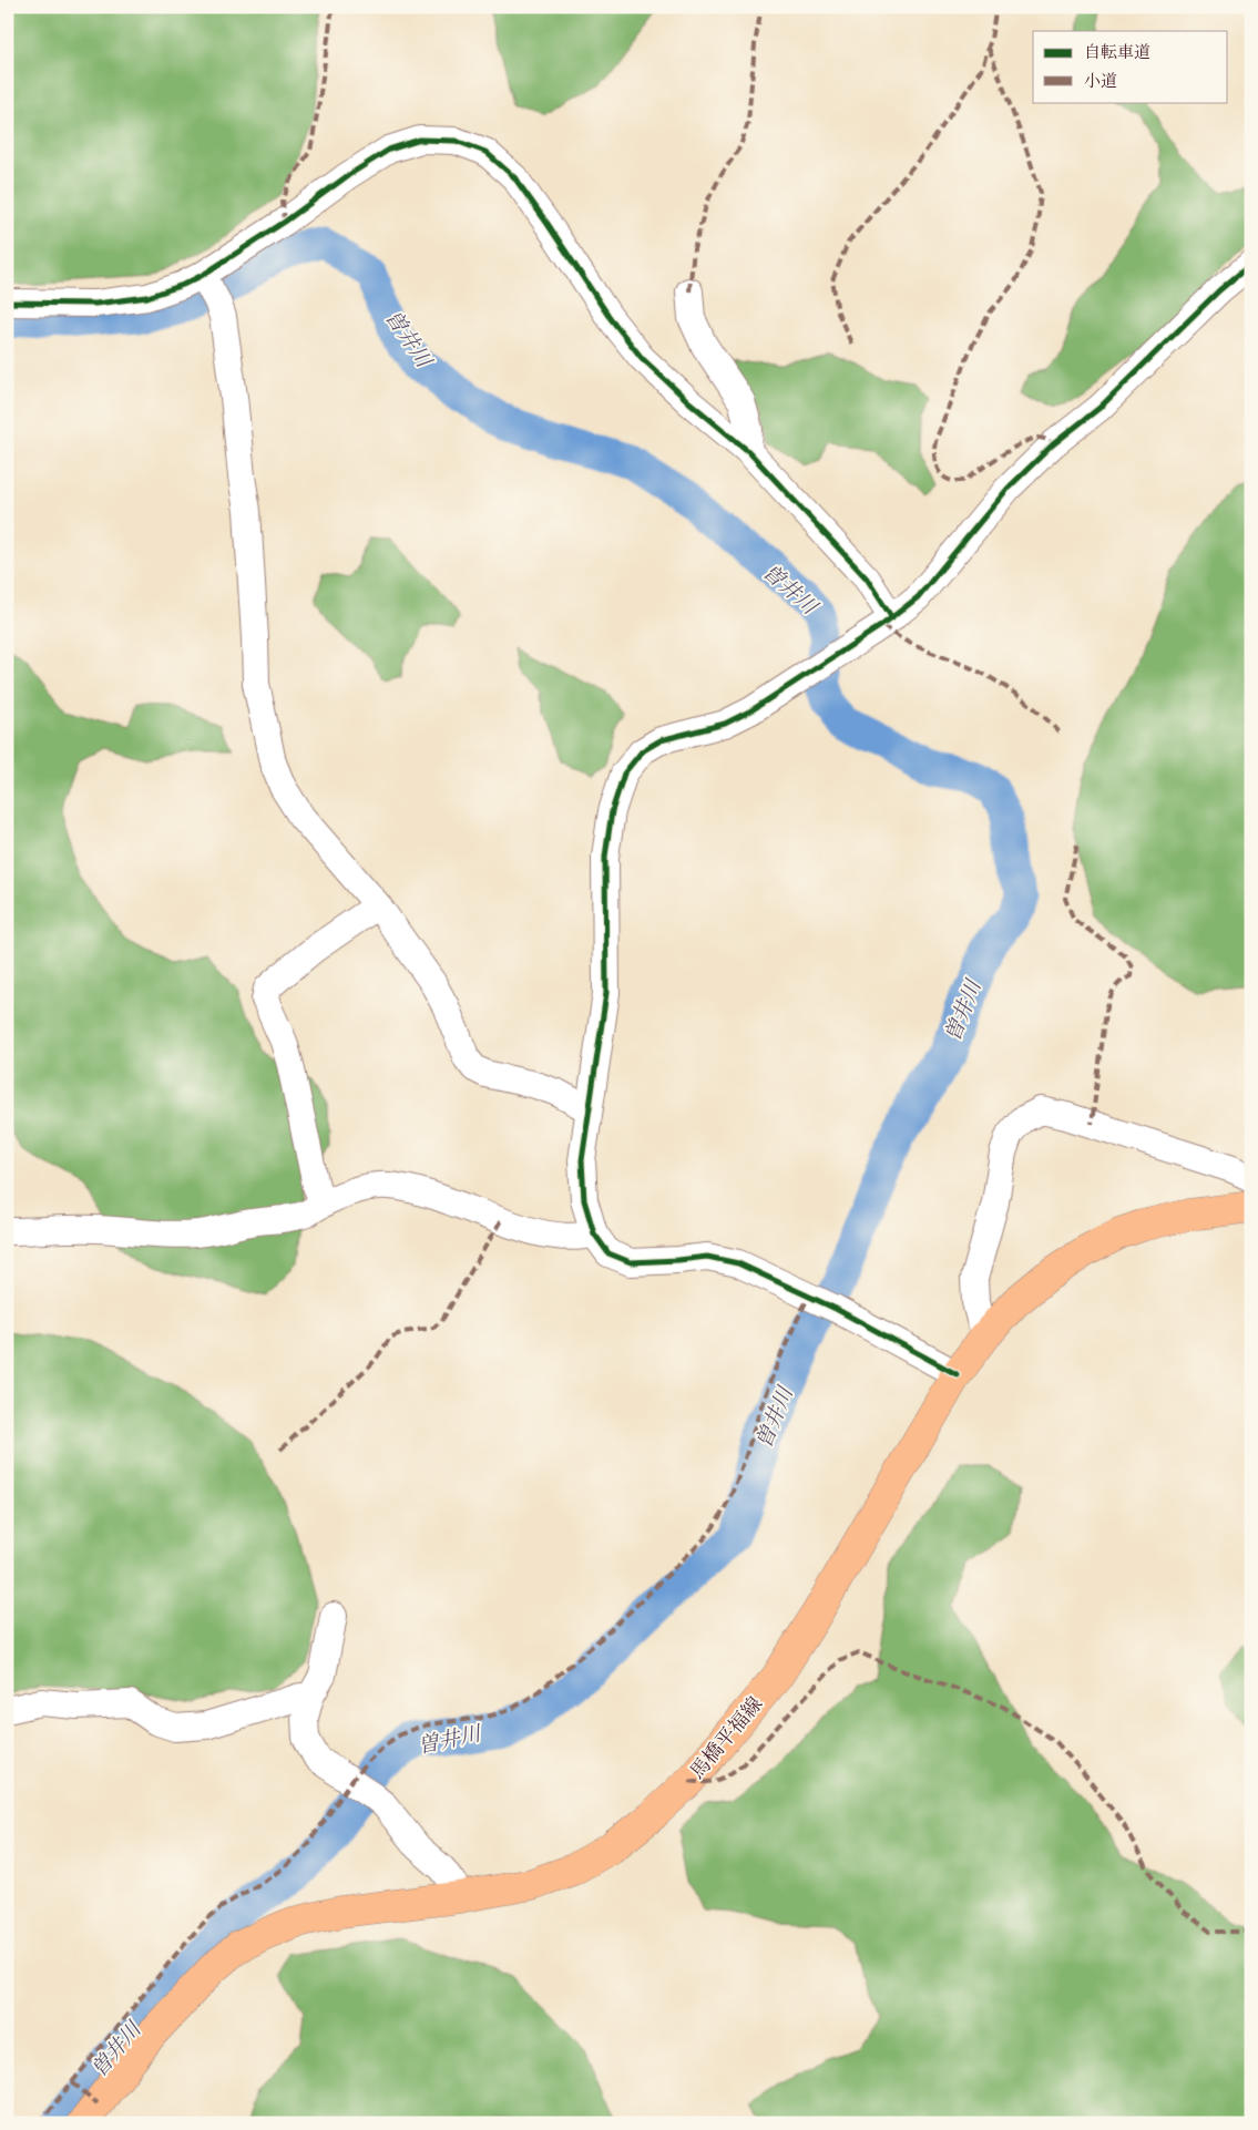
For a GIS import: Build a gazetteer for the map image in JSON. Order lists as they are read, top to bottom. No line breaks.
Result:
{"streets":{"main road":["馬橋平福線"]},"water":["曽井川"],"legend":["自転車道","小道"]}
